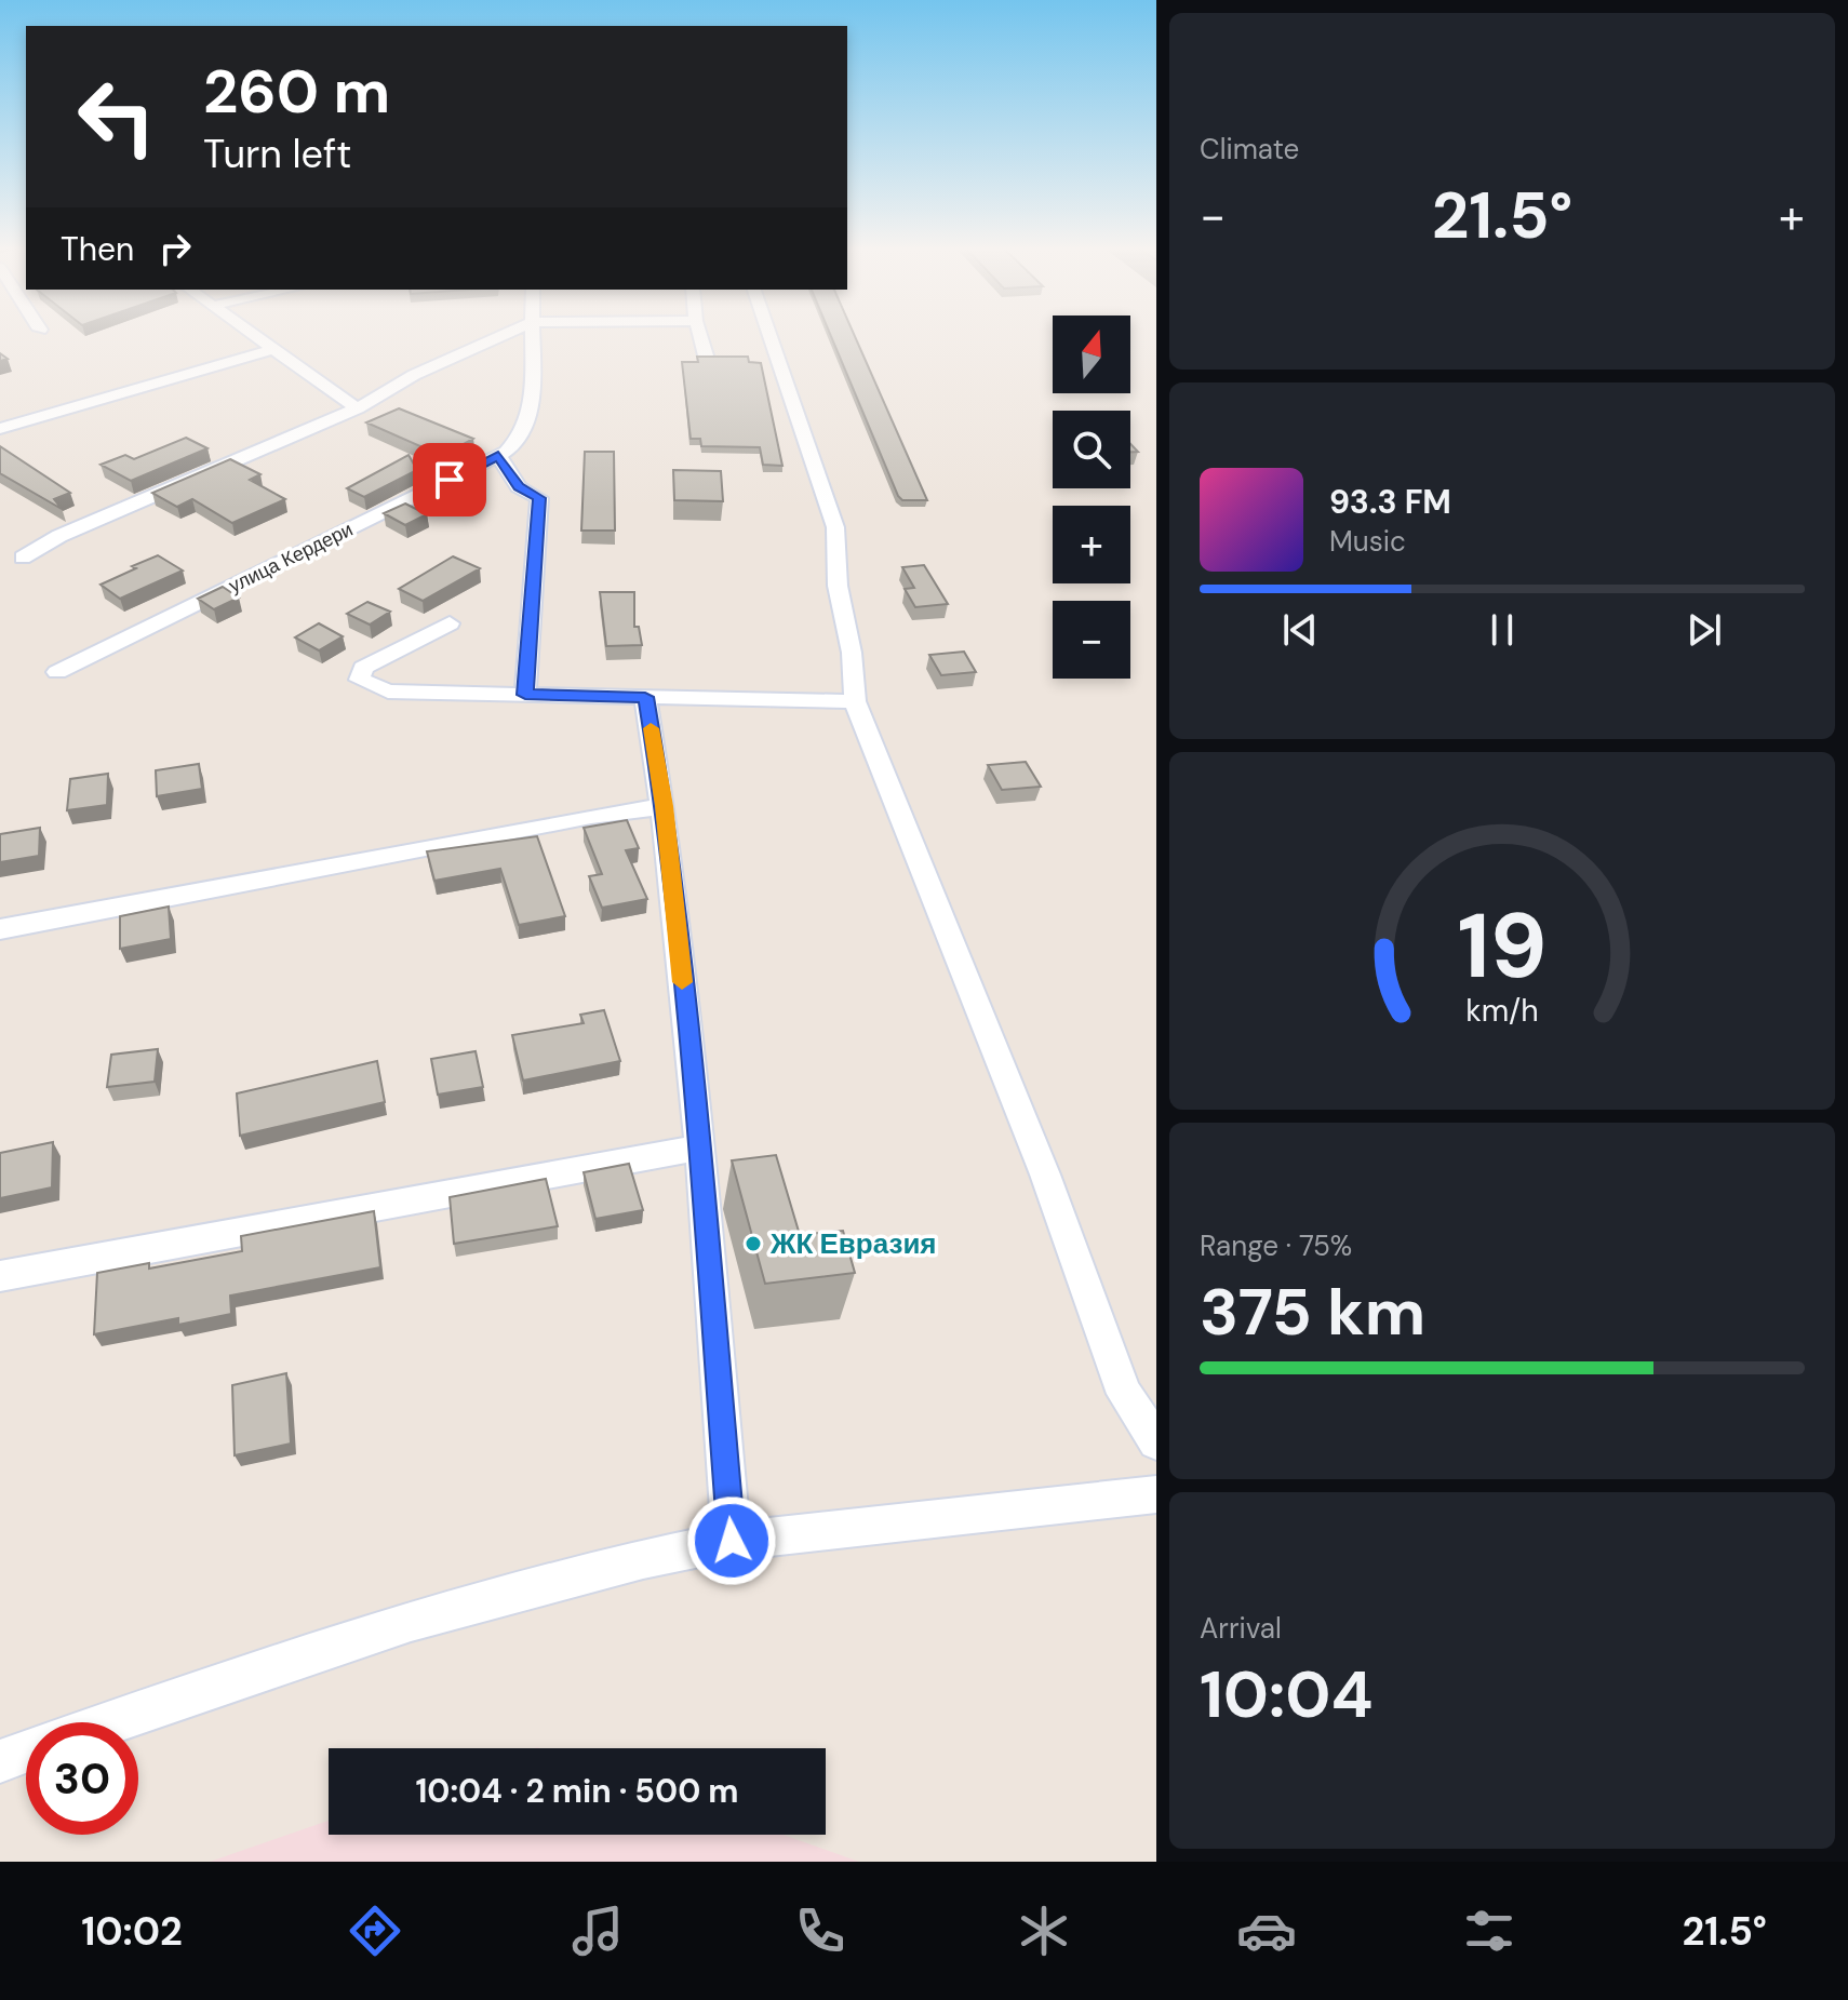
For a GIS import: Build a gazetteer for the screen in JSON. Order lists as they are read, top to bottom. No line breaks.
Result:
{"streets":{"street":["улица Кердери"]},"places":["ЖК Евразия"],"north":"top","page":{"tile":["Climate",["Range · 75%","375 km"],["Arrival","10:04"]],"turn":["260 m","Turn left"],"heat":["−","21.5°","+"],"then":"Then","map_buttons":["+","−"],"song":["93.3 FM","Music"],"limit":"30","trip":"10:04 · 2 min · 500 m","tabs":["10:02","21.5°"],"gauge":["19","km/h"]}}
